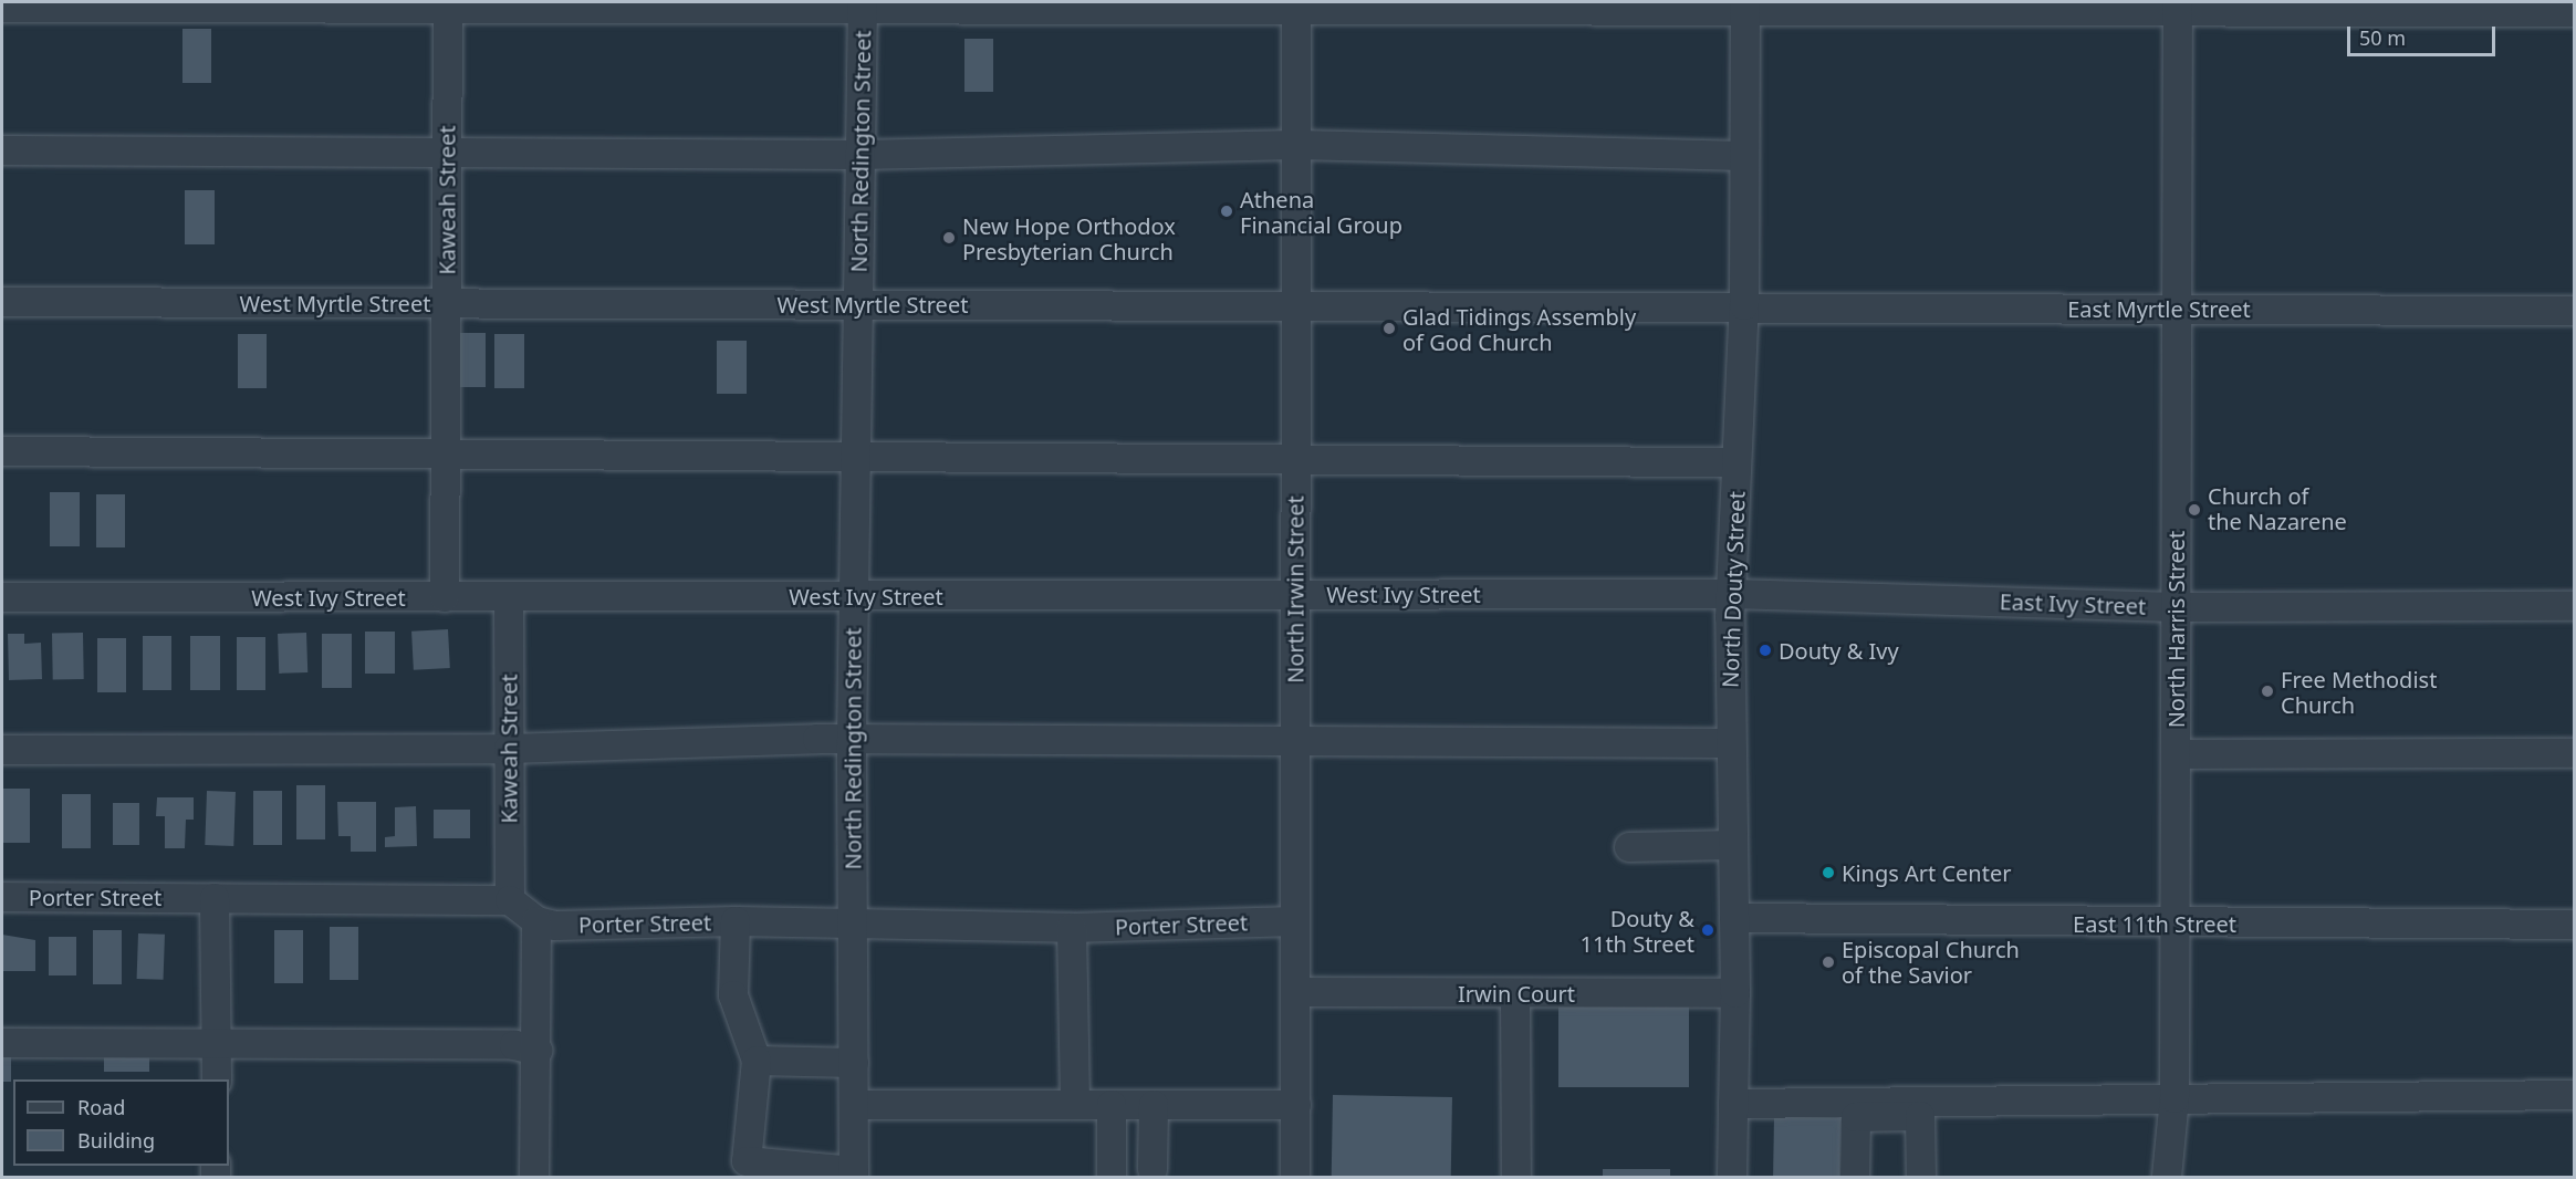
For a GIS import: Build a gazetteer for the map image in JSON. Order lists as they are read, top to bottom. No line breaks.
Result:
{"streets":{"street":["North Redington Street","Kaweah Street","West Myrtle Street","East Myrtle Street","North Irwin Street","North Douty Street","West Ivy Street","East Ivy Street","North Harris Street","Porter Street","East 11th Street","Irwin Court"]},"crossings":[["North Redington Street","West Myrtle Street"],["North Redington Street","West Ivy Street"],["North Redington Street","Porter Street"],["Kaweah Street","West Myrtle Street"],["Kaweah Street","West Ivy Street"],["Kaweah Street","Porter Street"],["West Myrtle Street","East Myrtle Street"],["West Myrtle Street","North Irwin Street"],["West Myrtle Street","North Douty Street"],["East Myrtle Street","North Douty Street"],["East Myrtle Street","North Harris Street"],["North Irwin Street","West Ivy Street"],["North Irwin Street","Porter Street"],["North Irwin Street","Irwin Court"],["North Douty Street","West Ivy Street"],["North Douty Street","East Ivy Street"],["North Douty Street","East 11th Street"],["North Douty Street","Irwin Court"],["West Ivy Street","East Ivy Street"],["East Ivy Street","North Harris Street"],["North Harris Street","East 11th Street"]],"places":["Athena Financial Group","New Hope Orthodox Presbyterian Church","Glad Tidings Assembly of God Church","Church of the Nazarene","Douty & Ivy","Free Methodist Church","Kings Art Center","Douty & 11th Street","Episcopal Church of the Savior"],"legend":["Road","Building"],"scale_bar":"50 m"}
